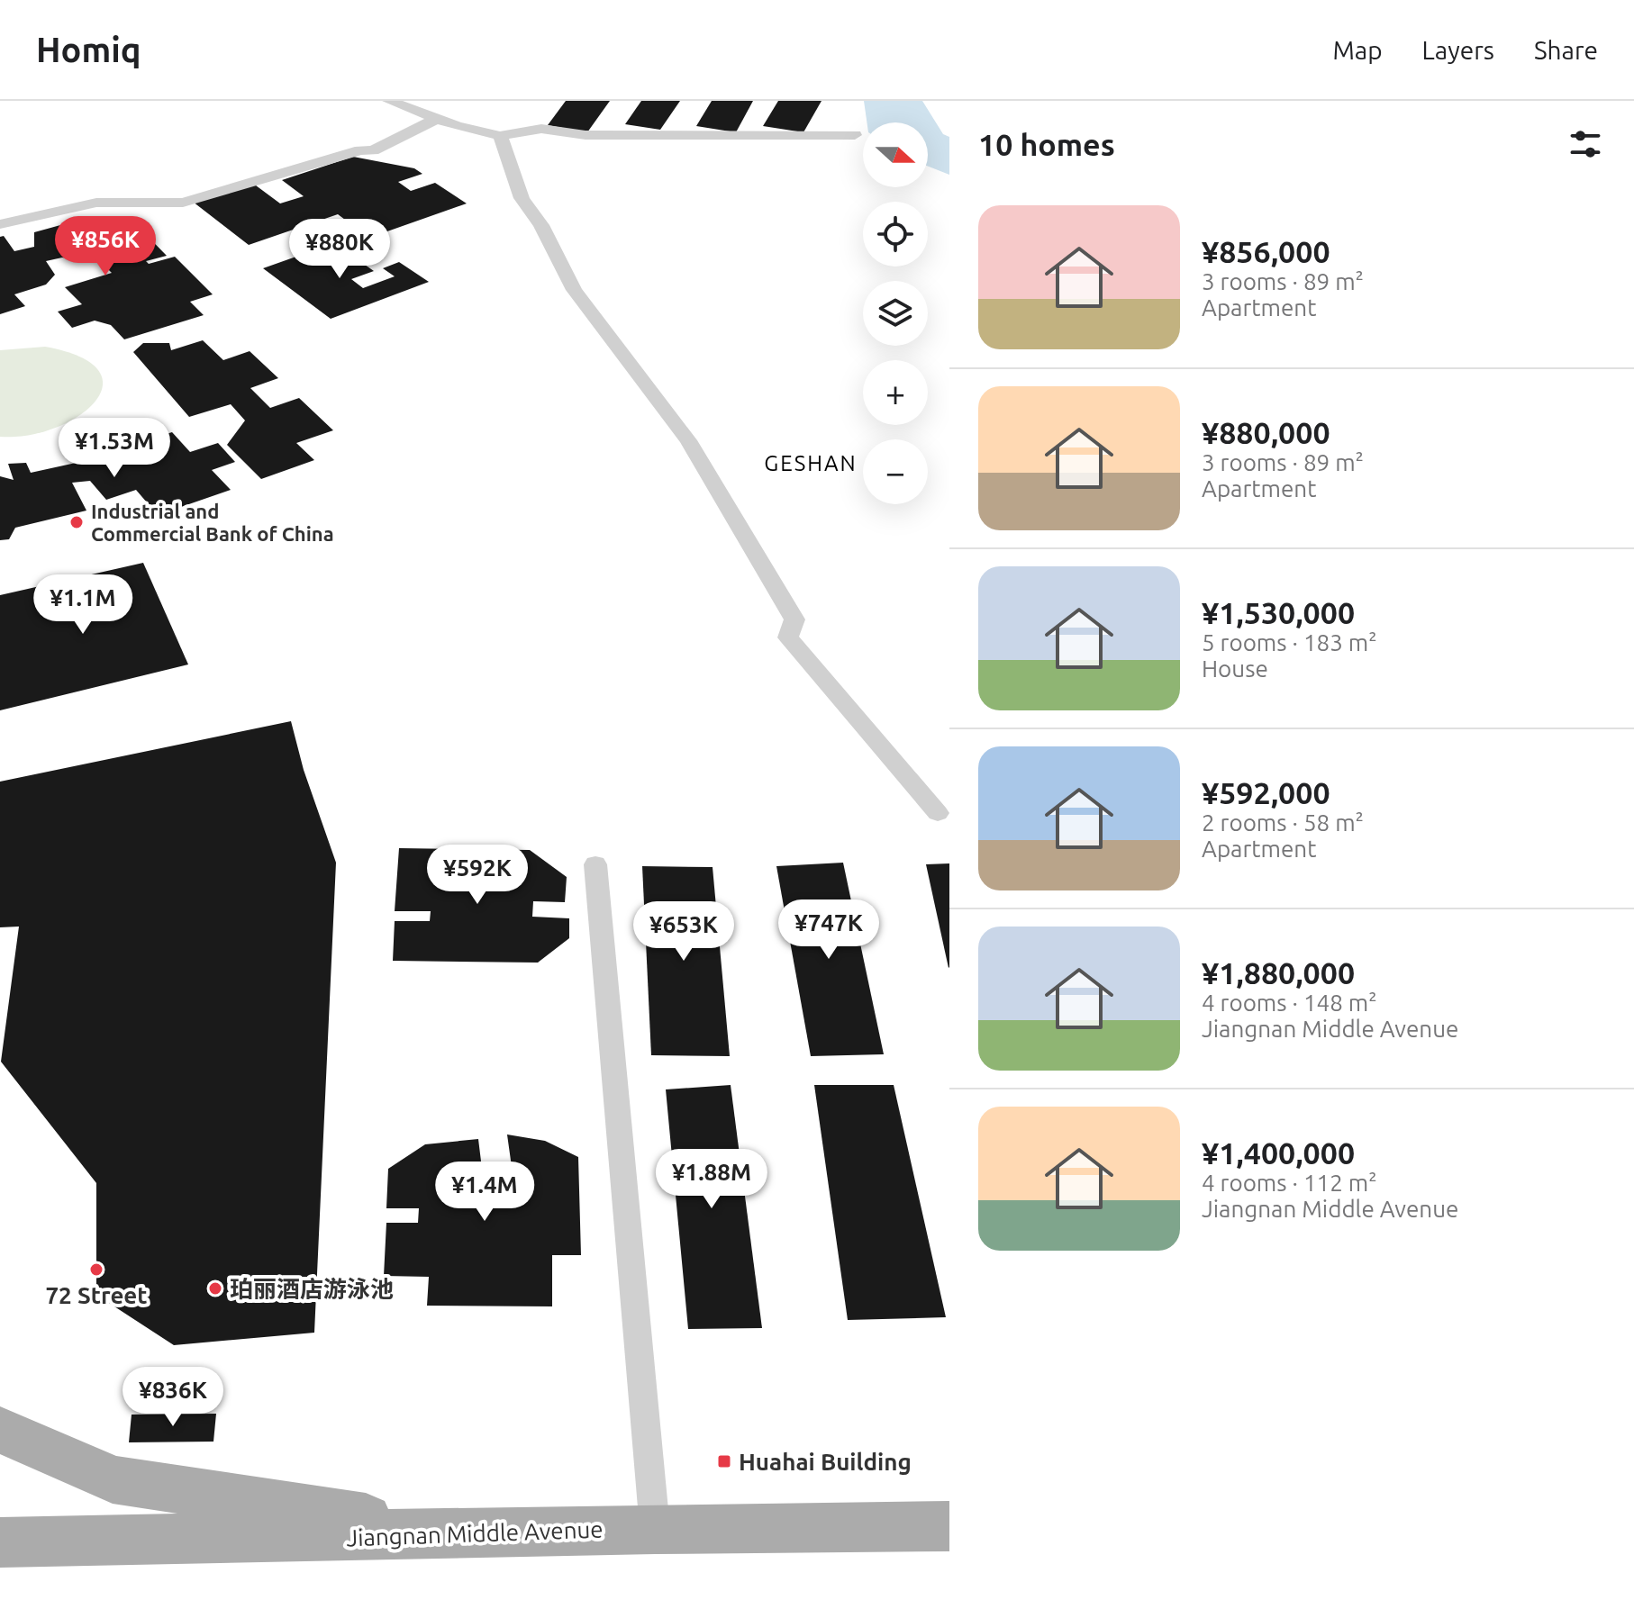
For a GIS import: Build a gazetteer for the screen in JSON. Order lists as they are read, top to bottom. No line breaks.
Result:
{"streets":{"main road":["Jiangnan Middle Avenue"]},"districts":["GESHAN"],"places":{"other":["Industrial and Commercial Bank of China","72 Street","珀丽酒店游泳池"],"transit":["Huahai Building"]},"north":"right","page":{"header":"Homiq","nav":["Map","Layers","Share"],"heading":"10 homes","map_buttons":["+","−"],"list":[{"name":"¥856,000","note":"3 rooms · 89 m² · Apartment"},{"name":"¥880,000","note":"3 rooms · 89 m² · Apartment"},{"name":"¥1,530,000","note":"5 rooms · 183 m² · House"},{"name":"¥592,000","note":"2 rooms · 58 m² · Apartment"},{"name":"¥1,880,000","note":"4 rooms · 148 m² · Jiangnan Middle Avenue"},{"name":"¥1,400,000","note":"4 rooms · 112 m² · Jiangnan Middle Avenue"}],"price":["¥856K","¥880K","¥1.53M","¥1.1M","¥592K","¥747K","¥653K","¥1.88M","¥1.4M","¥836K"]}}
